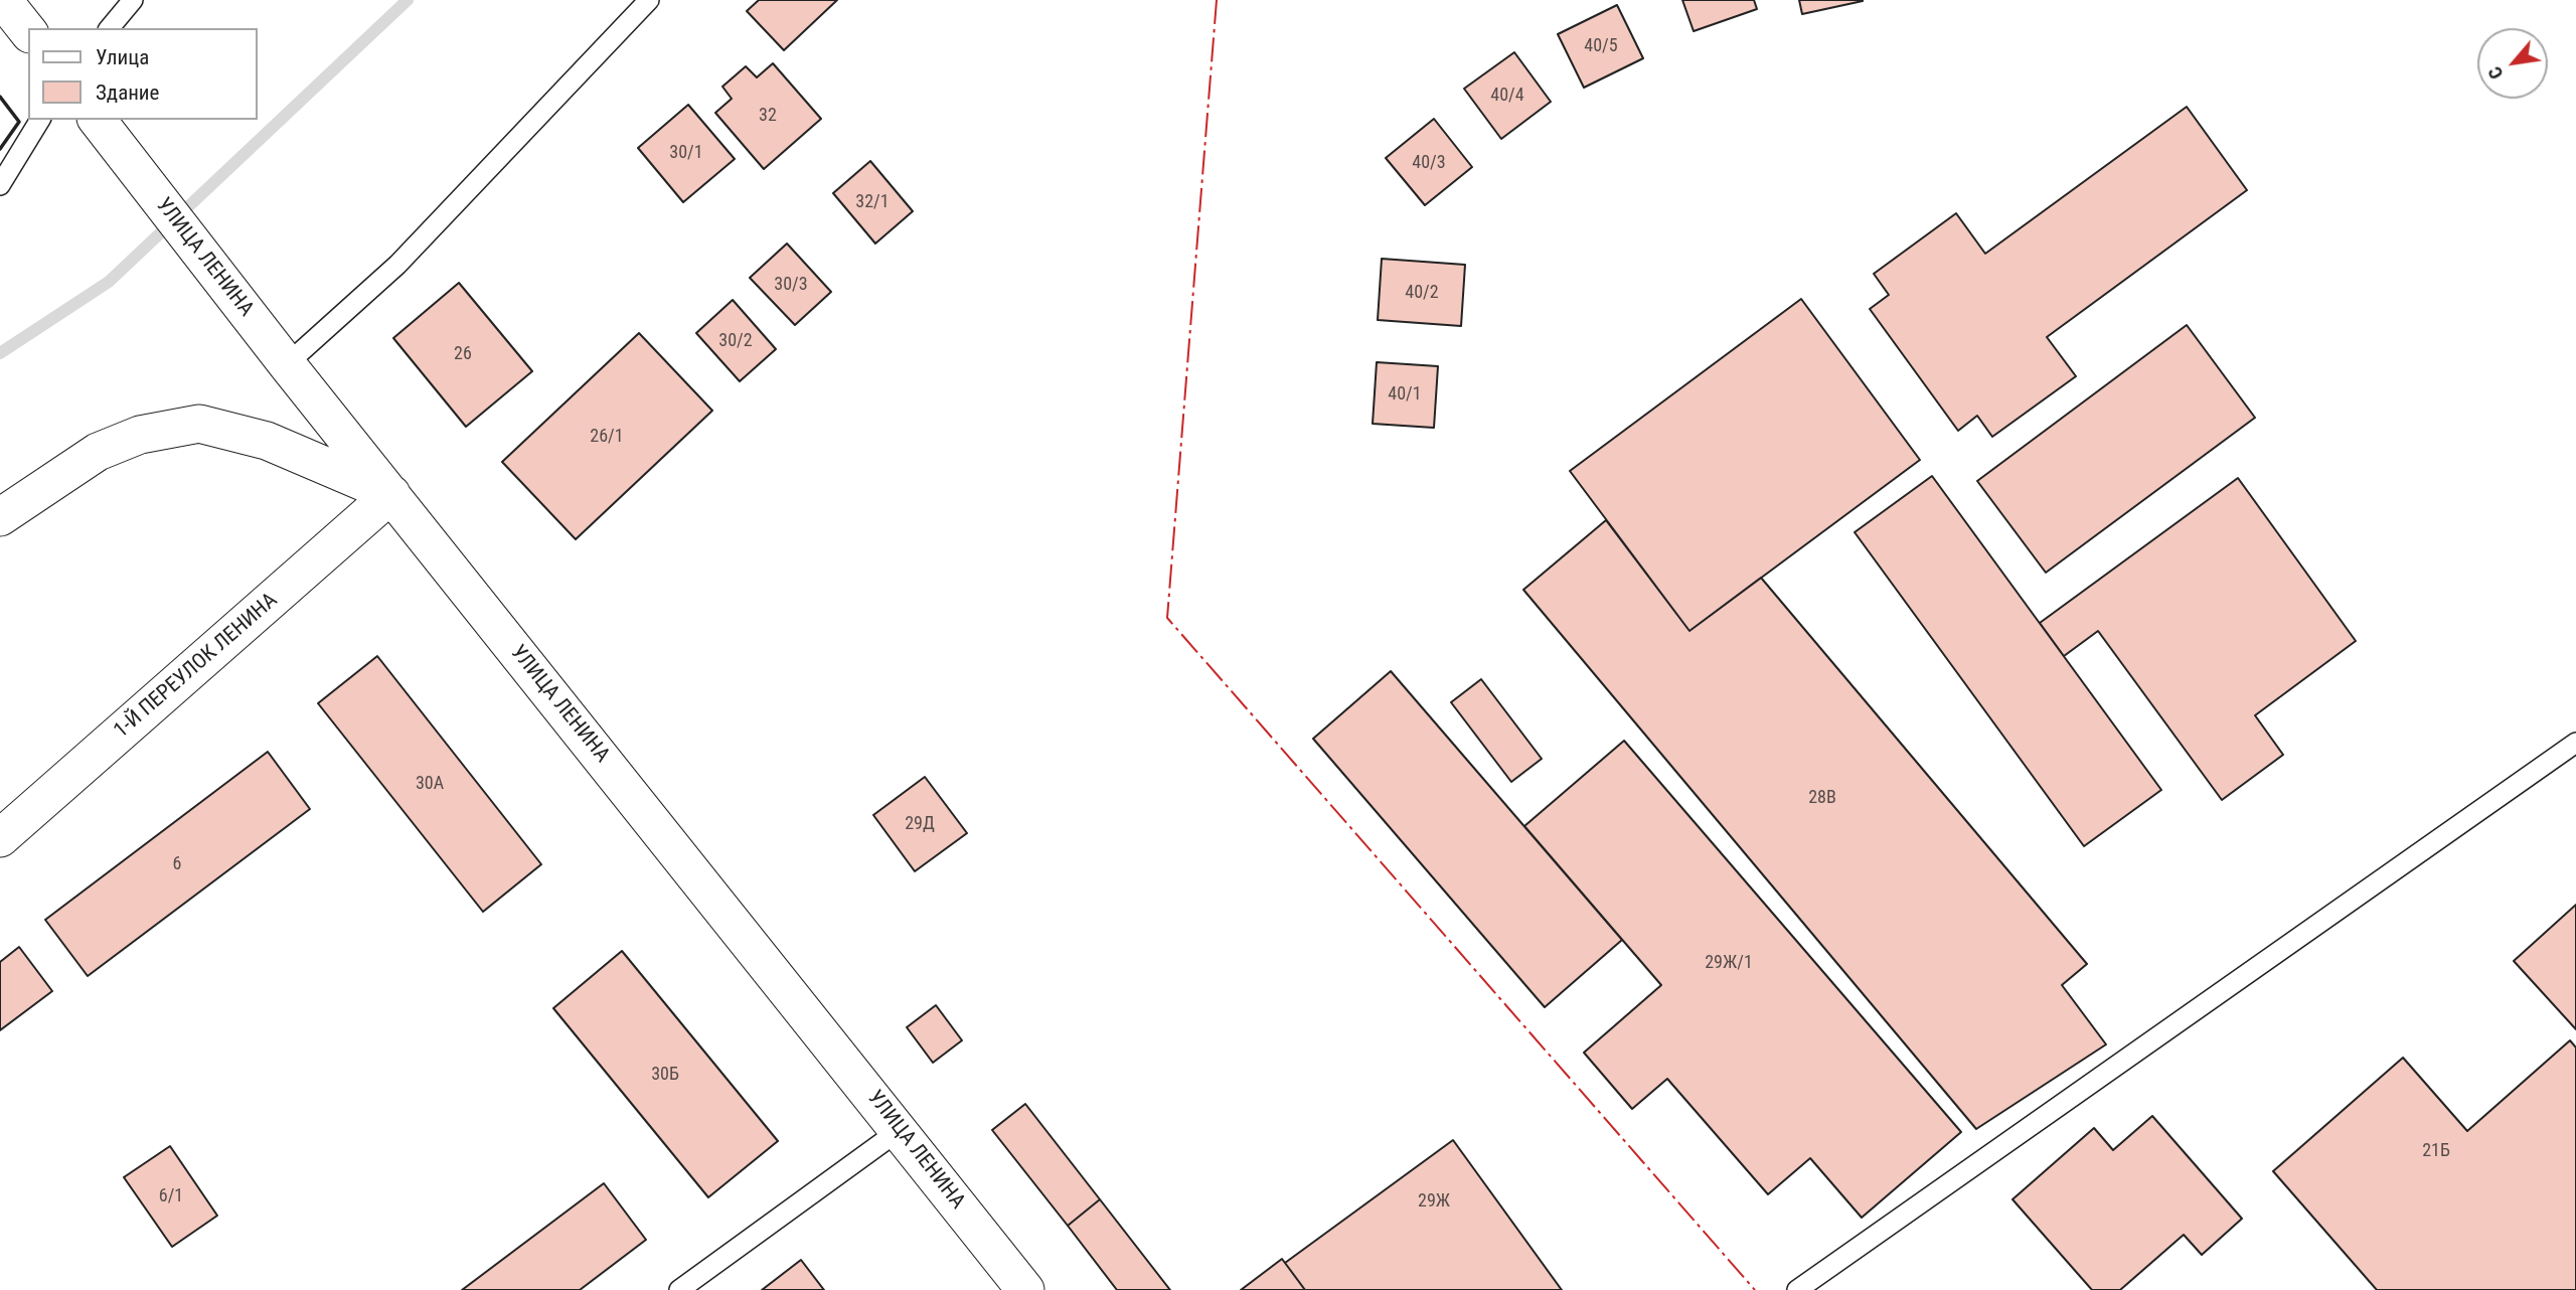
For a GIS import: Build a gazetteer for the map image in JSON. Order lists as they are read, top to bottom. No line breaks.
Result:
{"streets":{"street":["УЛИЦА ЛЕНИНА","1-Й ПЕРЕУЛОК ЛЕНИНА"]},"crossings":[["УЛИЦА ЛЕНИНА","1-Й ПЕРЕУЛОК ЛЕНИНА"]],"house_numbers":["40/5","40/4","32","30/1","40/3","32/1","30/3","40/2","30/2","26","40/1","26/1","30А","28В","29Д","6","29Ж/1","30Б","21Б","6/1","29Ж"],"legend":["Улица","Здание"],"north":"bottom left"}
